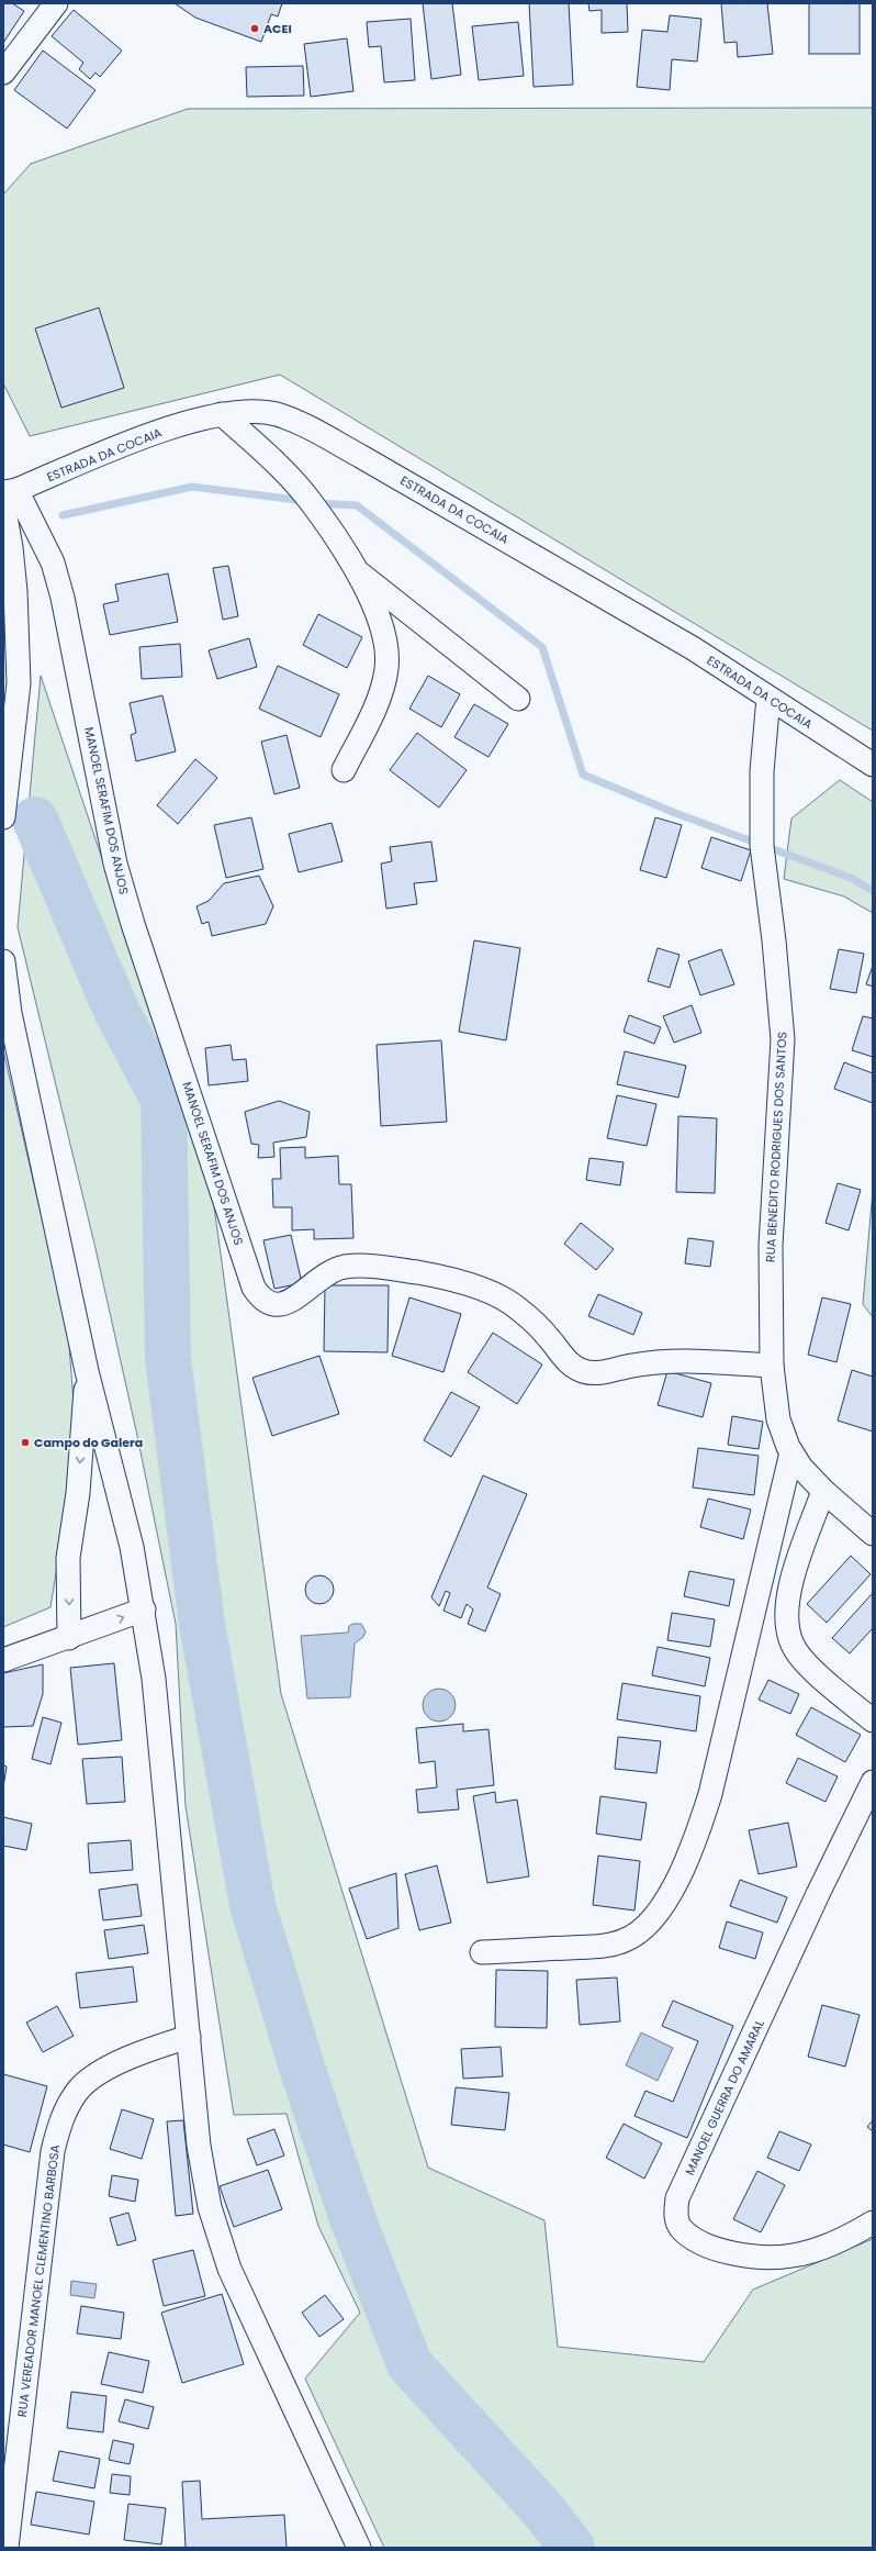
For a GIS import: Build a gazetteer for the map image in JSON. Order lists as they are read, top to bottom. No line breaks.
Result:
{"streets":{"street":["ESTRADA DA COCAIA","MANOEL SERAFIM DOS ANJOS","RUA BENEDITO RODRIGUES DOS SANTOS","MANOEL GUERRA DO AMARAL","RUA VEREADOR MANOEL CLEMENTINO BARBOSA"]},"crossings":[["ESTRADA DA COCAIA","MANOEL SERAFIM DOS ANJOS"],["ESTRADA DA COCAIA","RUA BENEDITO RODRIGUES DOS SANTOS"],["MANOEL SERAFIM DOS ANJOS","RUA BENEDITO RODRIGUES DOS SANTOS"]],"places":["ACEI","Campo do Galera"]}
